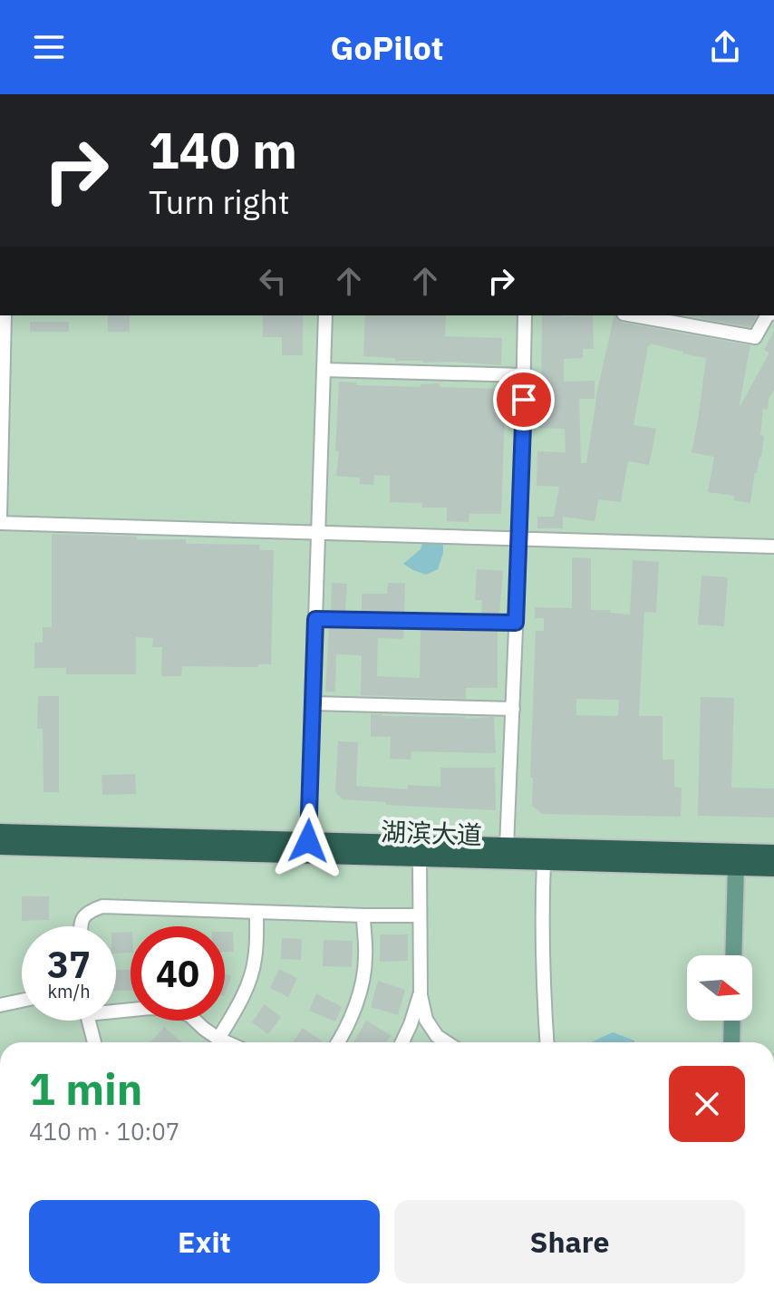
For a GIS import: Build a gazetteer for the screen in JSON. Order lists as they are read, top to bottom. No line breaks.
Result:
{"streets":{"highway":["湖滨大道"]},"north":"right","page":{"header":"GoPilot","turn":["140 m","Turn right"],"speed":"37 km/h","limit":"40","heading":["1 min","410 m · 10:07"],"buttons":["Exit","Share"]}}
